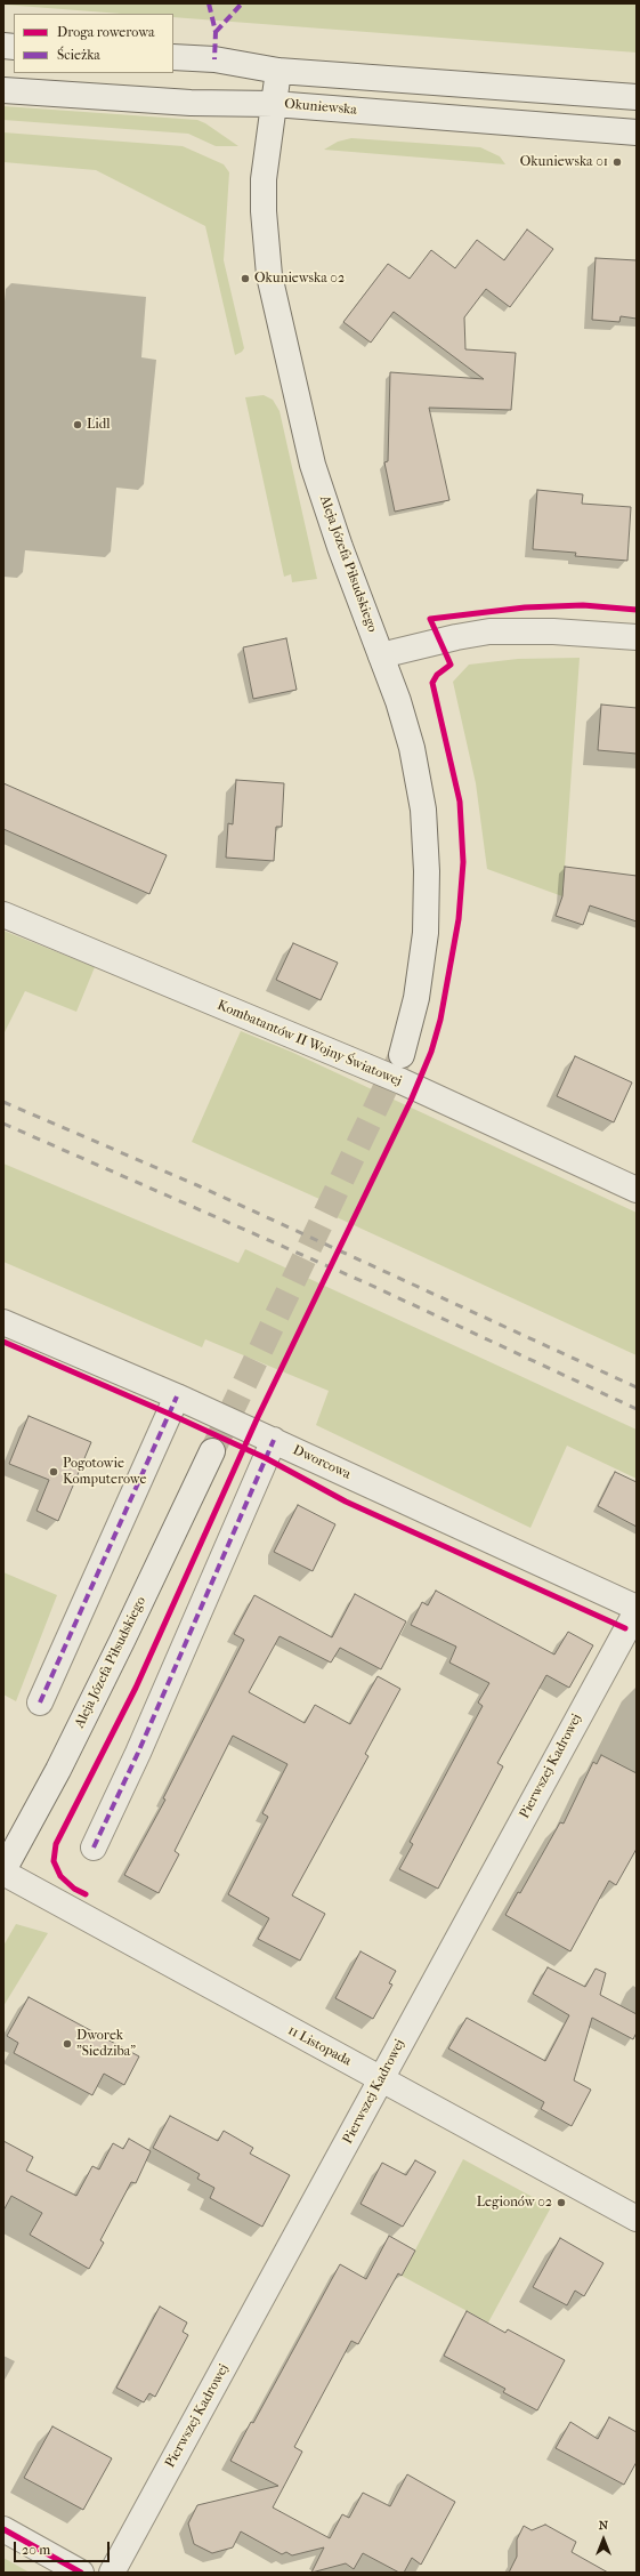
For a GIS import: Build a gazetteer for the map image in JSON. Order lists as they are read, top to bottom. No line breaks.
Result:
{"streets":{"street":["Okuniewska","Aleja Józefa Piłsudskiego","Kombatantów II Wojny Światowej","Dworcowa","Pierwszej Kadrowej","11 Listopada"]},"crossings":[["Okuniewska","Aleja Józefa Piłsudskiego"],["Aleja Józefa Piłsudskiego","11 Listopada"],["Dworcowa","Pierwszej Kadrowej"],["Pierwszej Kadrowej","11 Listopada"]],"places":["Okuniewska 01","Okuniewska 02","Lidl","Pogotowie Komputerowe","Dworek \"Siedziba\"","Legionów 02"],"legend":["Droga rowerowa","Ścieżka"],"scale_bar":"20 m","north":"top"}
